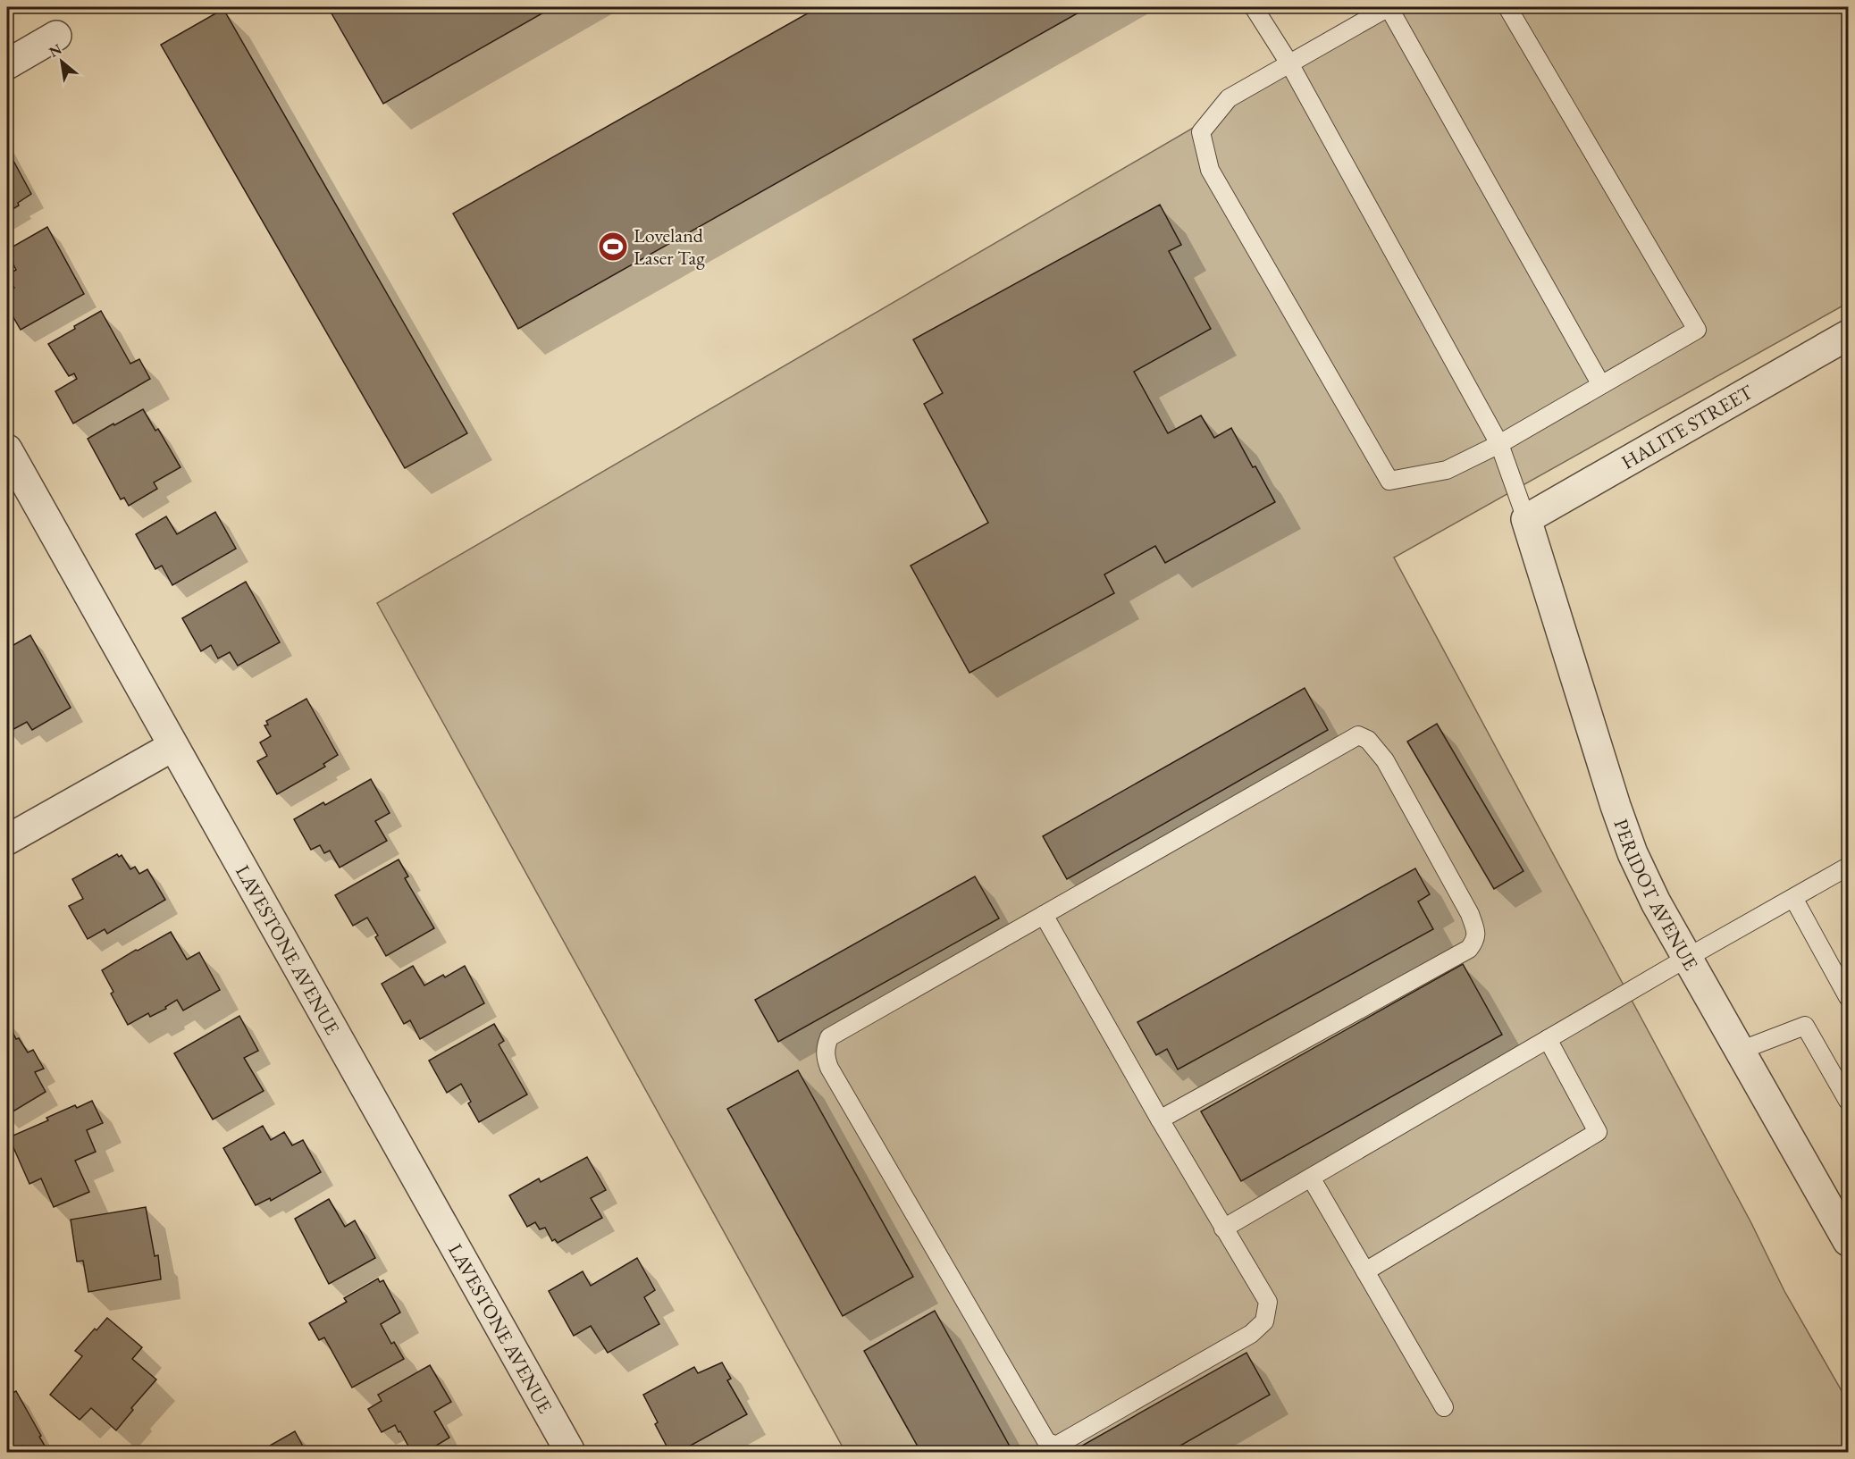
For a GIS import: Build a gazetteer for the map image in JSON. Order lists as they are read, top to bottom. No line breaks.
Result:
{"streets":{"street":["HALITE STREET","PERIDOT AVENUE","LAVESTONE AVENUE"]},"crossings":[["HALITE STREET","PERIDOT AVENUE"]],"places":{"sports":["Loveland Laser Tag"]},"north":"top left"}
